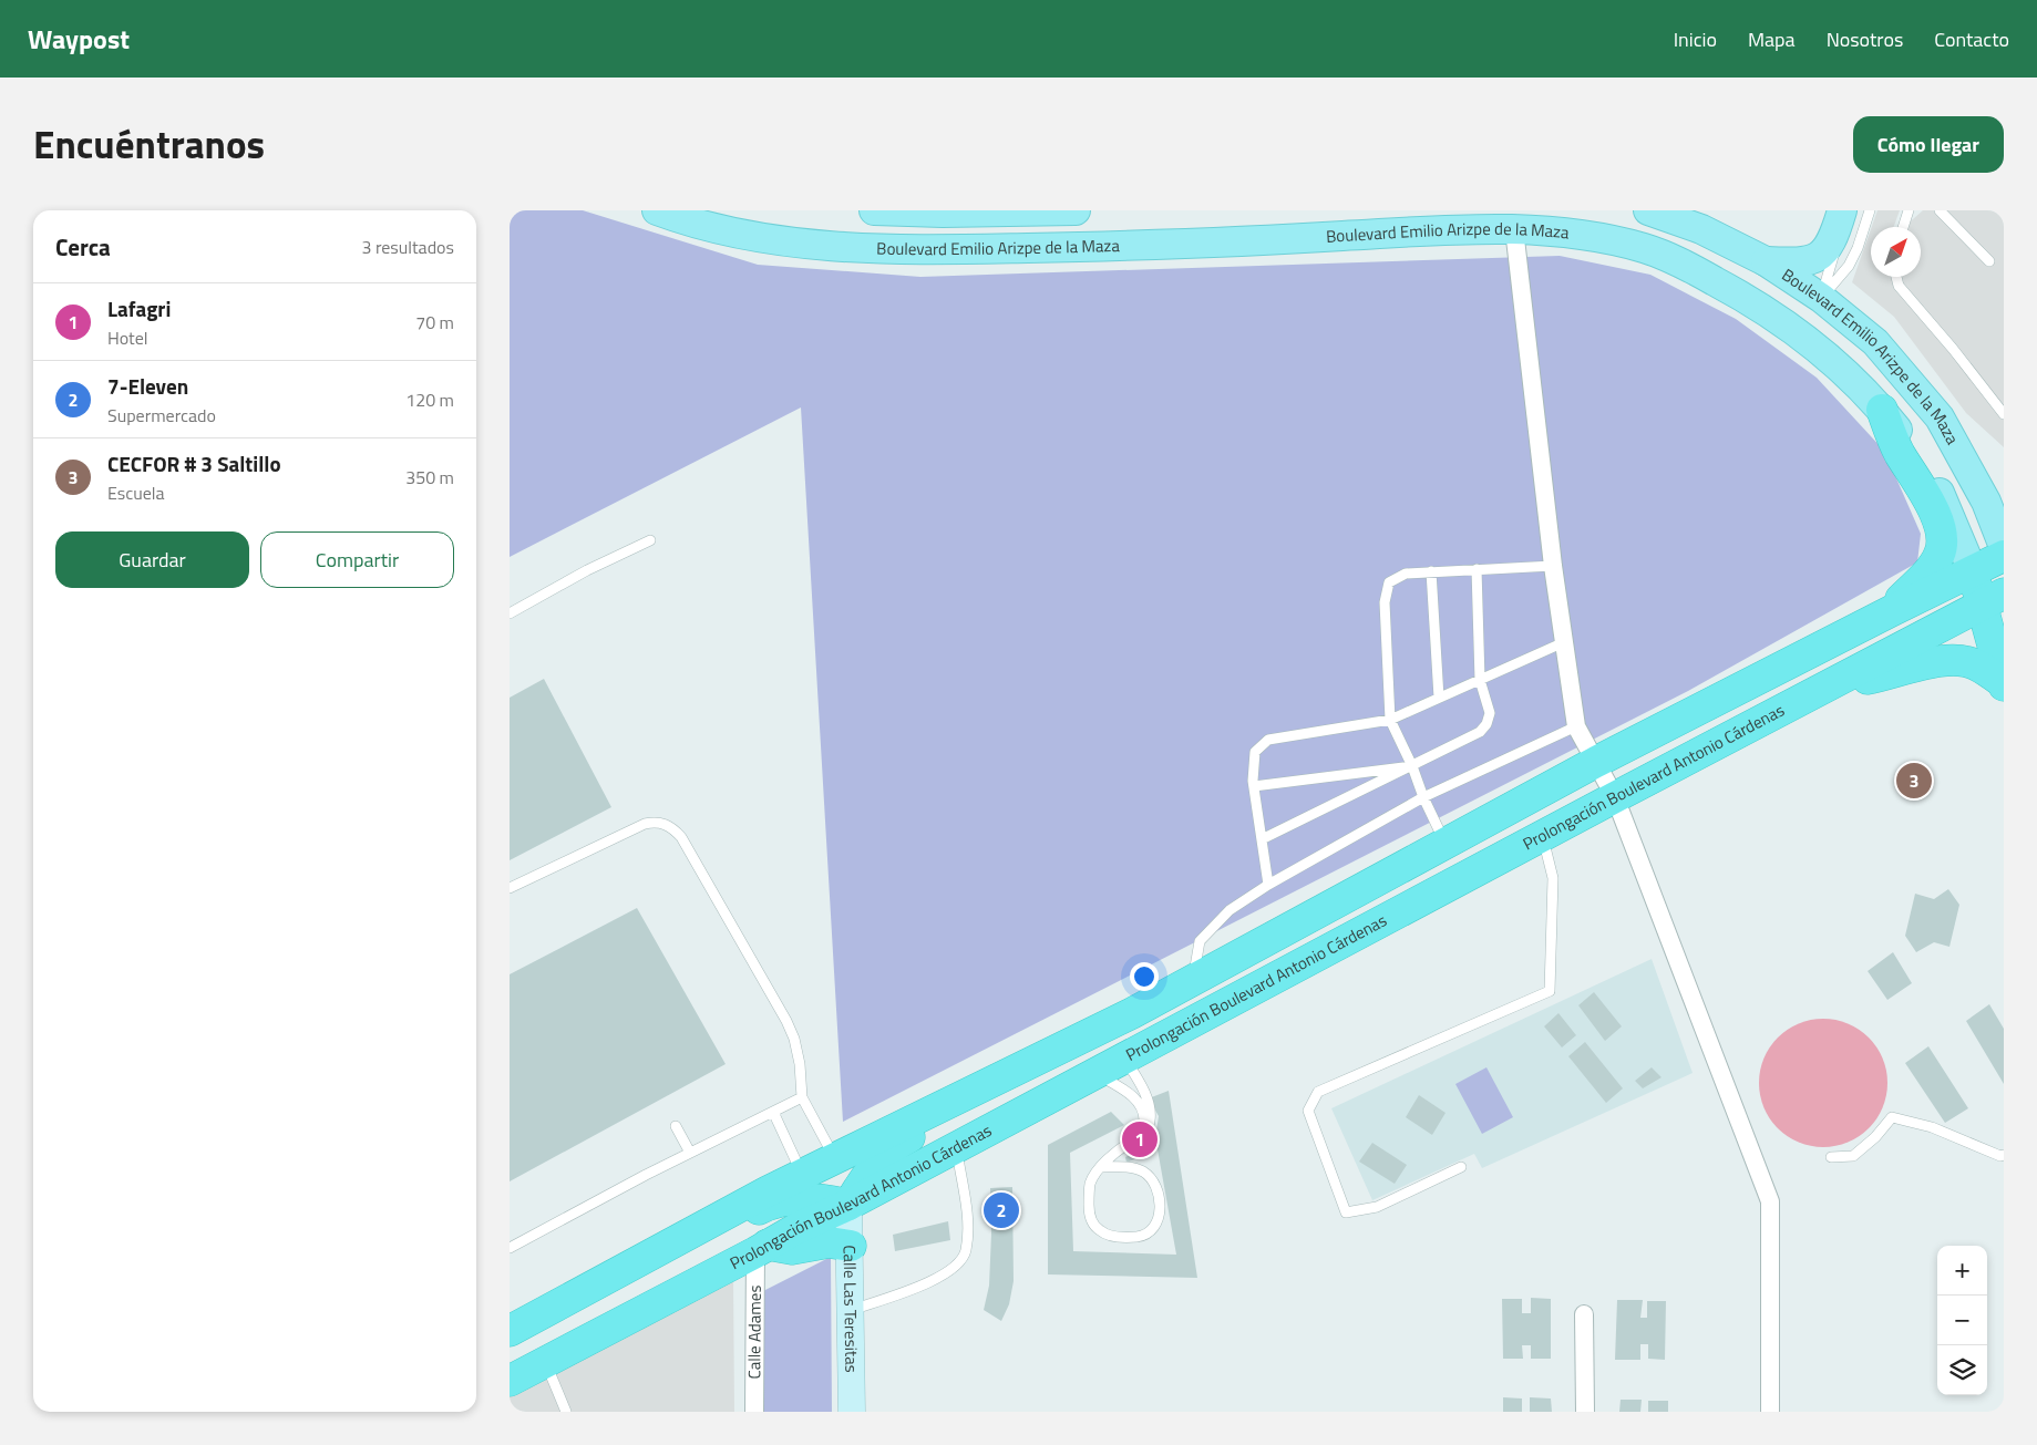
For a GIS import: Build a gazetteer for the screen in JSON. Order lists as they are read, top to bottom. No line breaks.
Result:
{"streets":{"highway":["Boulevard Emilio Arizpe de la Maza","Prolongación Boulevard Antonio Cárdenas"],"street":["Calle Las Teresitas","Calle Adames"]},"crossings":[["Boulevard Emilio Arizpe de la Maza","Prolongación Boulevard Antonio Cárdenas"],["Prolongación Boulevard Antonio Cárdenas","Calle Las Teresitas"],["Prolongación Boulevard Antonio Cárdenas","Calle Adames"]],"north":"top right","page":{"header":"Waypost","nav":["Inicio","Mapa","Nosotros","Contacto"],"title":"Encuéntranos","buttons":["Cómo llegar",["Guardar","Compartir"]],"heading":["Cerca","3 resultados"],"list":[{"mark":"1","name":"Lafagri","note":"Hotel","value":"70 m"},{"mark":"2","name":"7-Eleven","note":"Supermercado","value":"120 m"},{"mark":"3","name":"CECFOR # 3 Saltillo","note":"Escuela","value":"350 m"}],"pins":["3","1","2"],"map_buttons":["+","−"]}}
